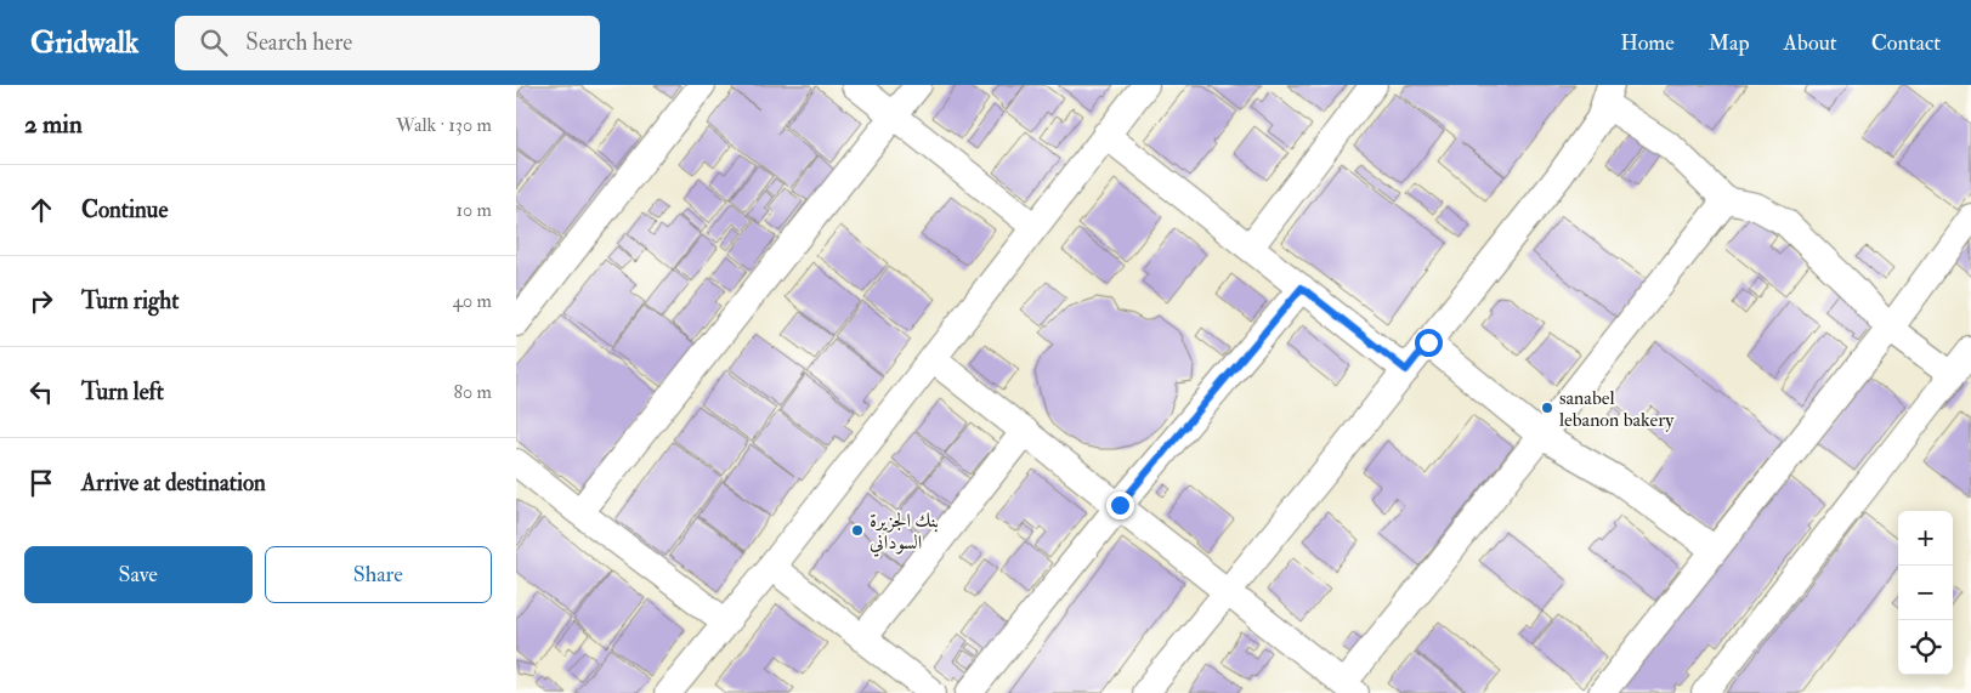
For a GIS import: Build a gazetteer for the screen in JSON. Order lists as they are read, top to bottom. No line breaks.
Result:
{"places":["sanabel lebanon bakery","بنك الجزيرة السوداني"],"page":{"header":"Gridwalk","search":"Search here","nav":["Home","Map","About","Contact"],"heading":["2 min","Walk · 130 m"],"list":[["Continue","10 m"],["Turn right","40 m"],["Turn left","80 m"],"Arrive at destination"],"map_buttons":["+","−"],"buttons":["Save","Share"]}}
